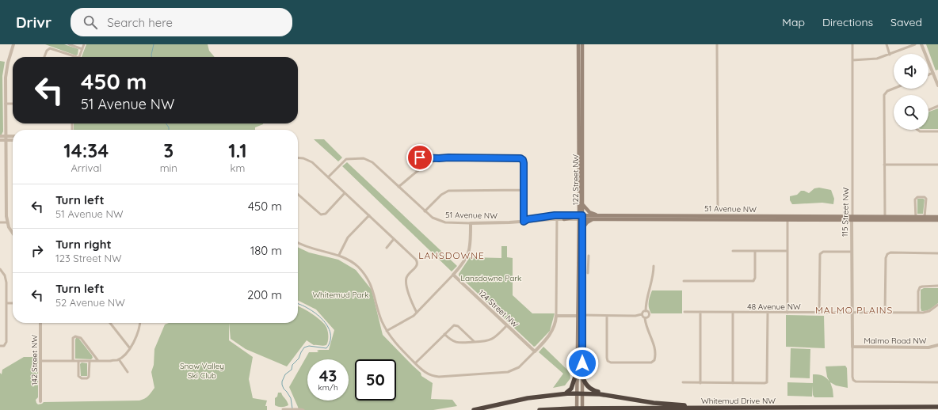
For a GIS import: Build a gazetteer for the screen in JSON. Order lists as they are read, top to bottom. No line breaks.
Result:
{"streets":{"highway":["Whitemud Drive NW"],"main road":["122 Street NW","51 Avenue NW"],"street":["115 Street NW","48 Avenue NW","124 Street NW","Malmo Road NW","142 Street NW"]},"crossings":[["122 Street NW","51 Avenue NW"],["51 Avenue NW","115 Street NW"],["115 Street NW","48 Avenue NW"],["115 Street NW","Malmo Road NW"]],"districts":["LANSDOWNE","MALMO PLAINS"],"parks":["Lansdowne Park","Whitemud Park","Snow Valley Ski Club"],"page":{"header":"Drivr","search":"Search here","nav":["Map","Directions","Saved"],"turn":["450 m","51 Avenue NW"],"eta":["14:34","Arrival","3","min","1.1","km"],"list":[{"name":"Turn left","note":"51 Avenue NW","value":"450 m"},{"name":"Turn right","note":"123 Street NW","value":"180 m"},{"name":"Turn left","note":"52 Avenue NW","value":"200 m"}],"speed":"43 km/h","limit":"50"}}
